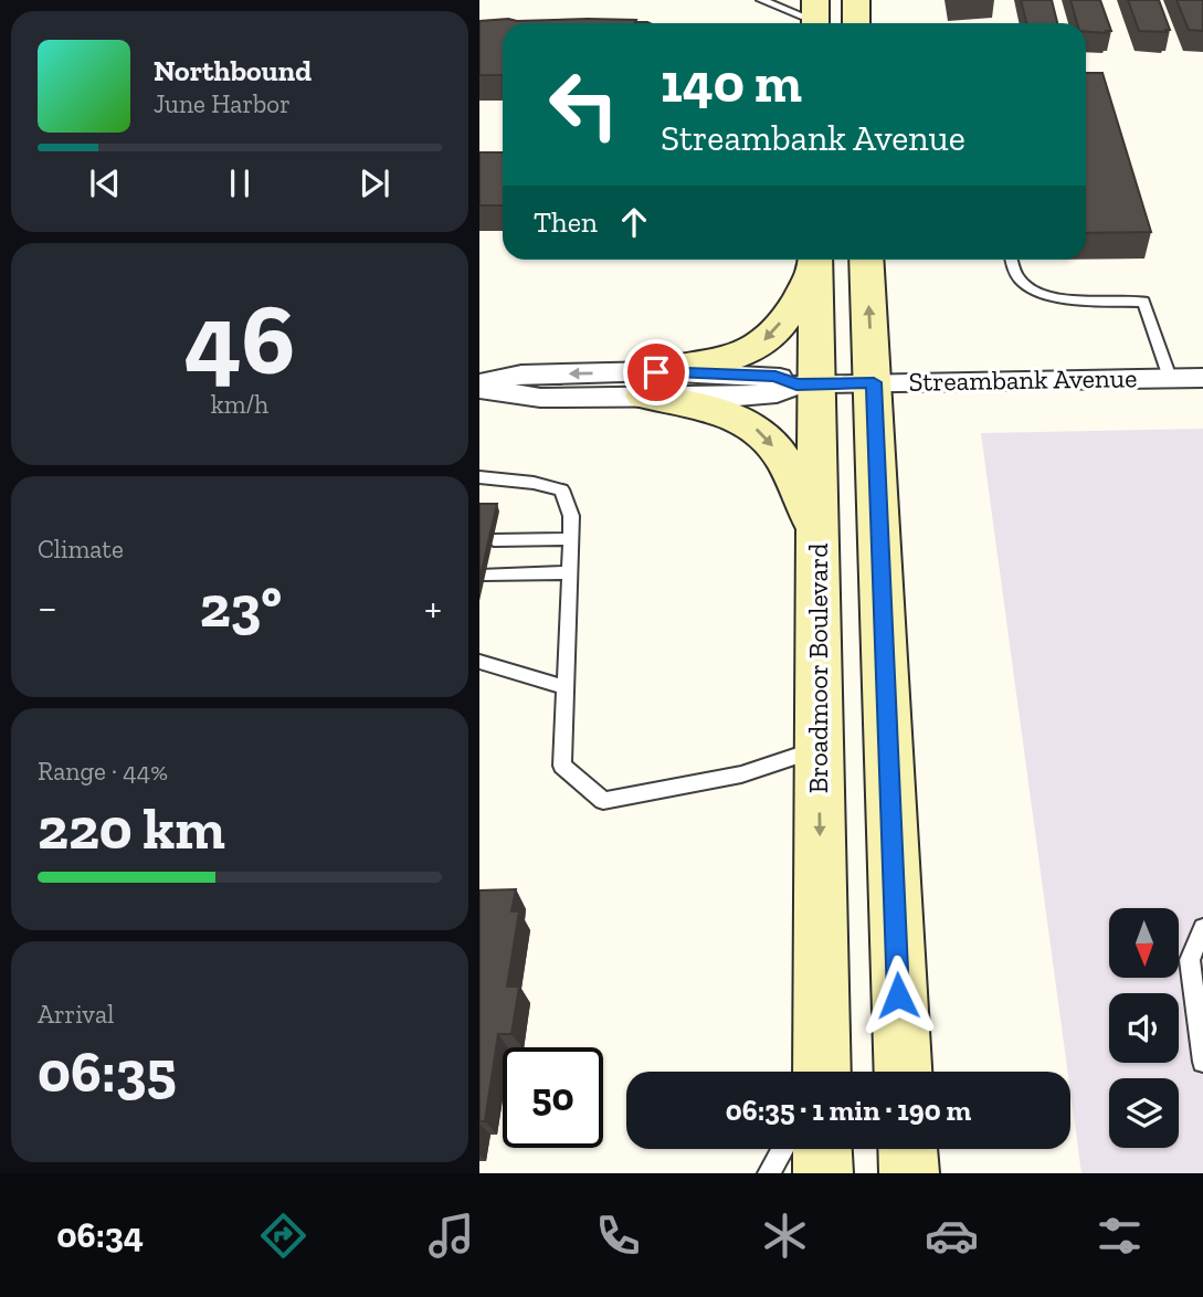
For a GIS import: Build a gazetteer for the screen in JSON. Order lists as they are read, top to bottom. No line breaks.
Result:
{"streets":{"main road":["Broadmoor Boulevard"],"street":["Streambank Avenue"]},"crossings":[["Streambank Avenue","Broadmoor Boulevard"]],"north":"bottom","page":{"turn":["140 m","Streambank Avenue"],"song":["Northbound","June Harbor"],"then":"Then","tile":[["46","km/h"],"Climate",["Range · 44%","220 km"],["Arrival","06:35"]],"heat":["−","23°","+"],"limit":"50","trip":"06:35 · 1 min · 190 m","tabs":"06:34"}}
